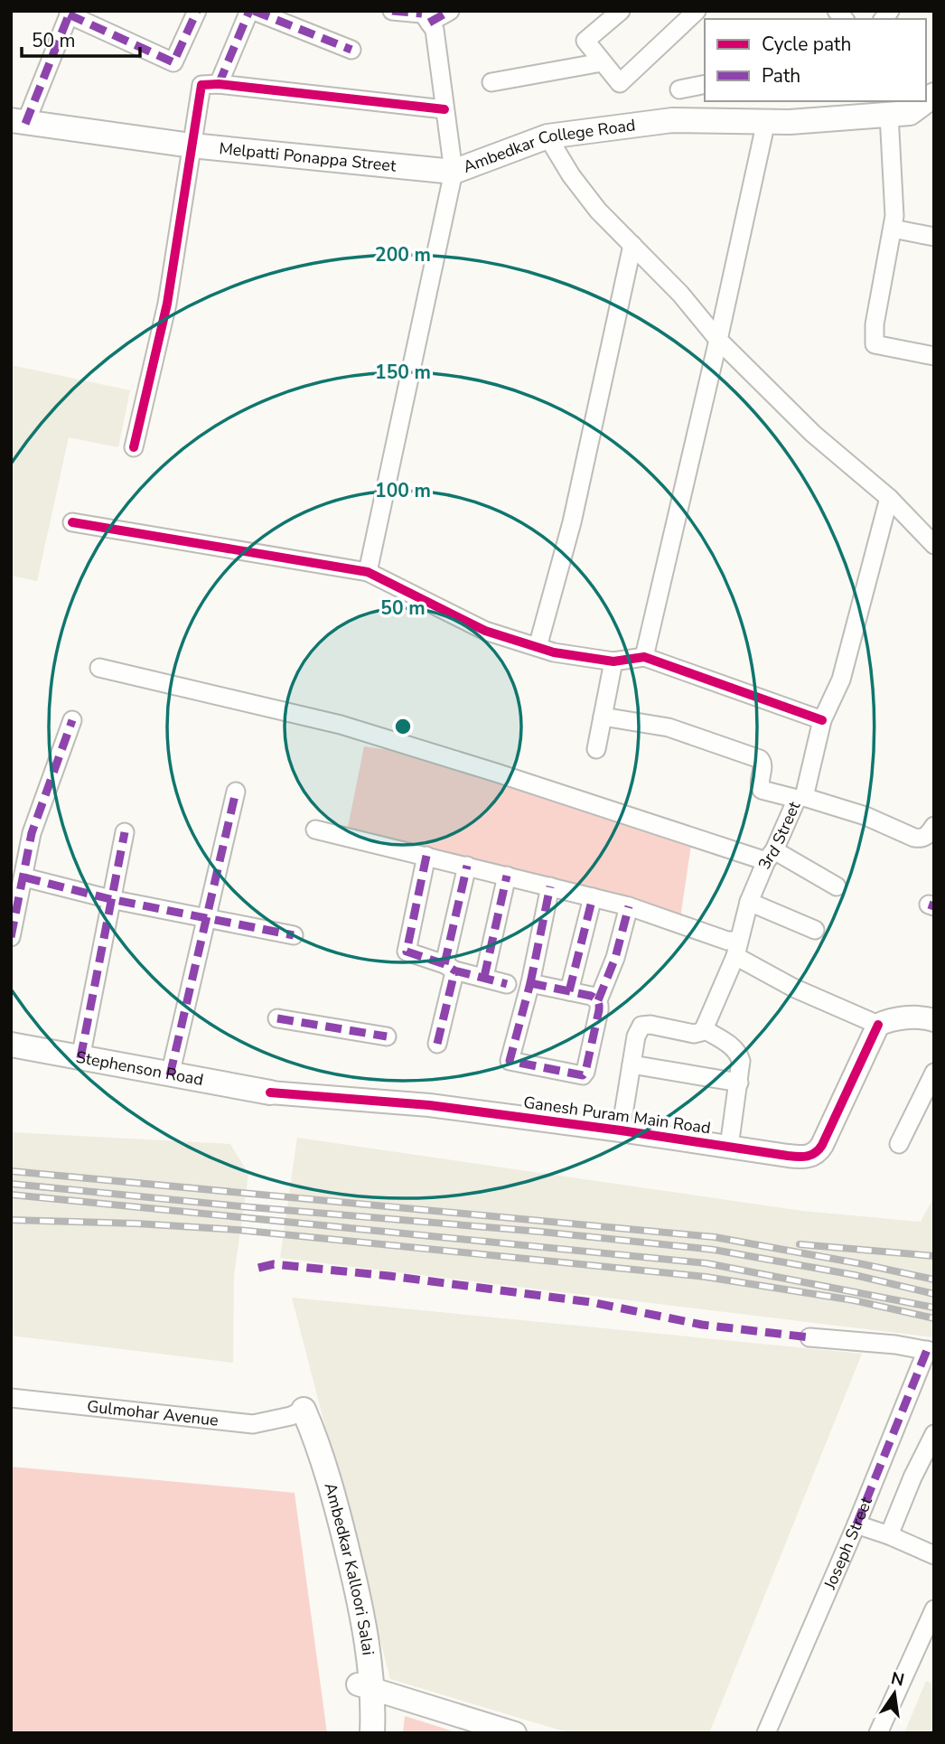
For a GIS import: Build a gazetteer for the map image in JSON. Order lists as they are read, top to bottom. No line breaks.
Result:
{"streets":{"main road":["Ambedkar College Road","Melpatti Ponappa Street","Stephenson Road","Ambedkar Kalloori Salai"],"street":["3rd Street","Ganesh Puram Main Road","Gulmohar Avenue","Joseph Street"]},"crossings":[["Ambedkar College Road","Melpatti Ponappa Street"],["Stephenson Road","Ganesh Puram Main Road"],["Gulmohar Avenue","Ambedkar Kalloori Salai"]],"legend":["Cycle path","Path"],"scale_bar":"50 m","north":"top","rings":["200 m","150 m","100 m","50 m"]}
